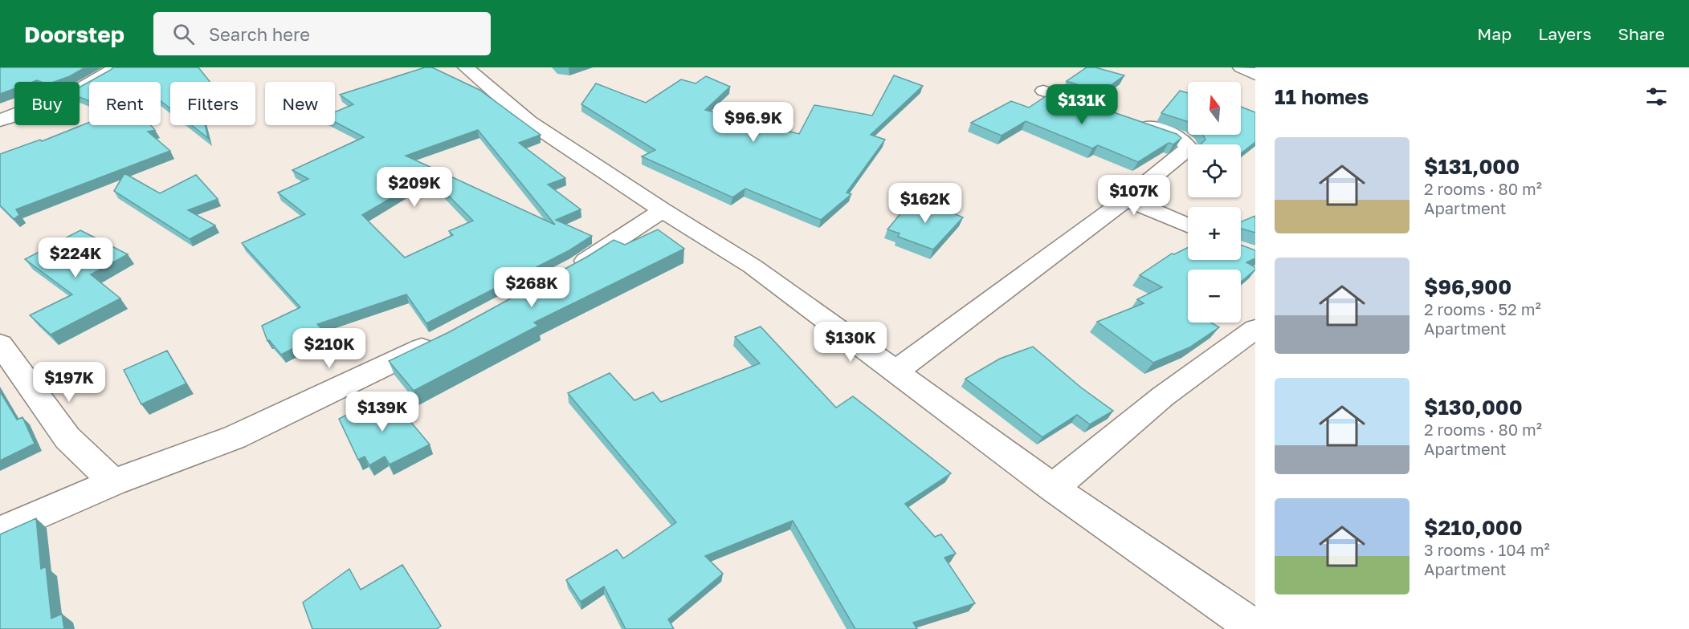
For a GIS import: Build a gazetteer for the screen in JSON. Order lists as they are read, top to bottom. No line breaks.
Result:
{"north":"top","page":{"header":"Doorstep","search":"Search here","nav":["Map","Layers","Share"],"heading":"11 homes","map_buttons":["+","−"],"chip":["Buy","Rent","Filters","New"],"price":["$131K","$96.9K","$209K","$107K","$162K","$224K","$268K","$130K","$210K","$197K","$139K"],"list":[{"name":"$131,000","note":"2 rooms · 80 m² · Apartment"},{"name":"$96,900","note":"2 rooms · 52 m² · Apartment"},{"name":"$130,000","note":"2 rooms · 80 m² · Apartment"},{"name":"$210,000","note":"3 rooms · 104 m² · Apartment"}]}}
